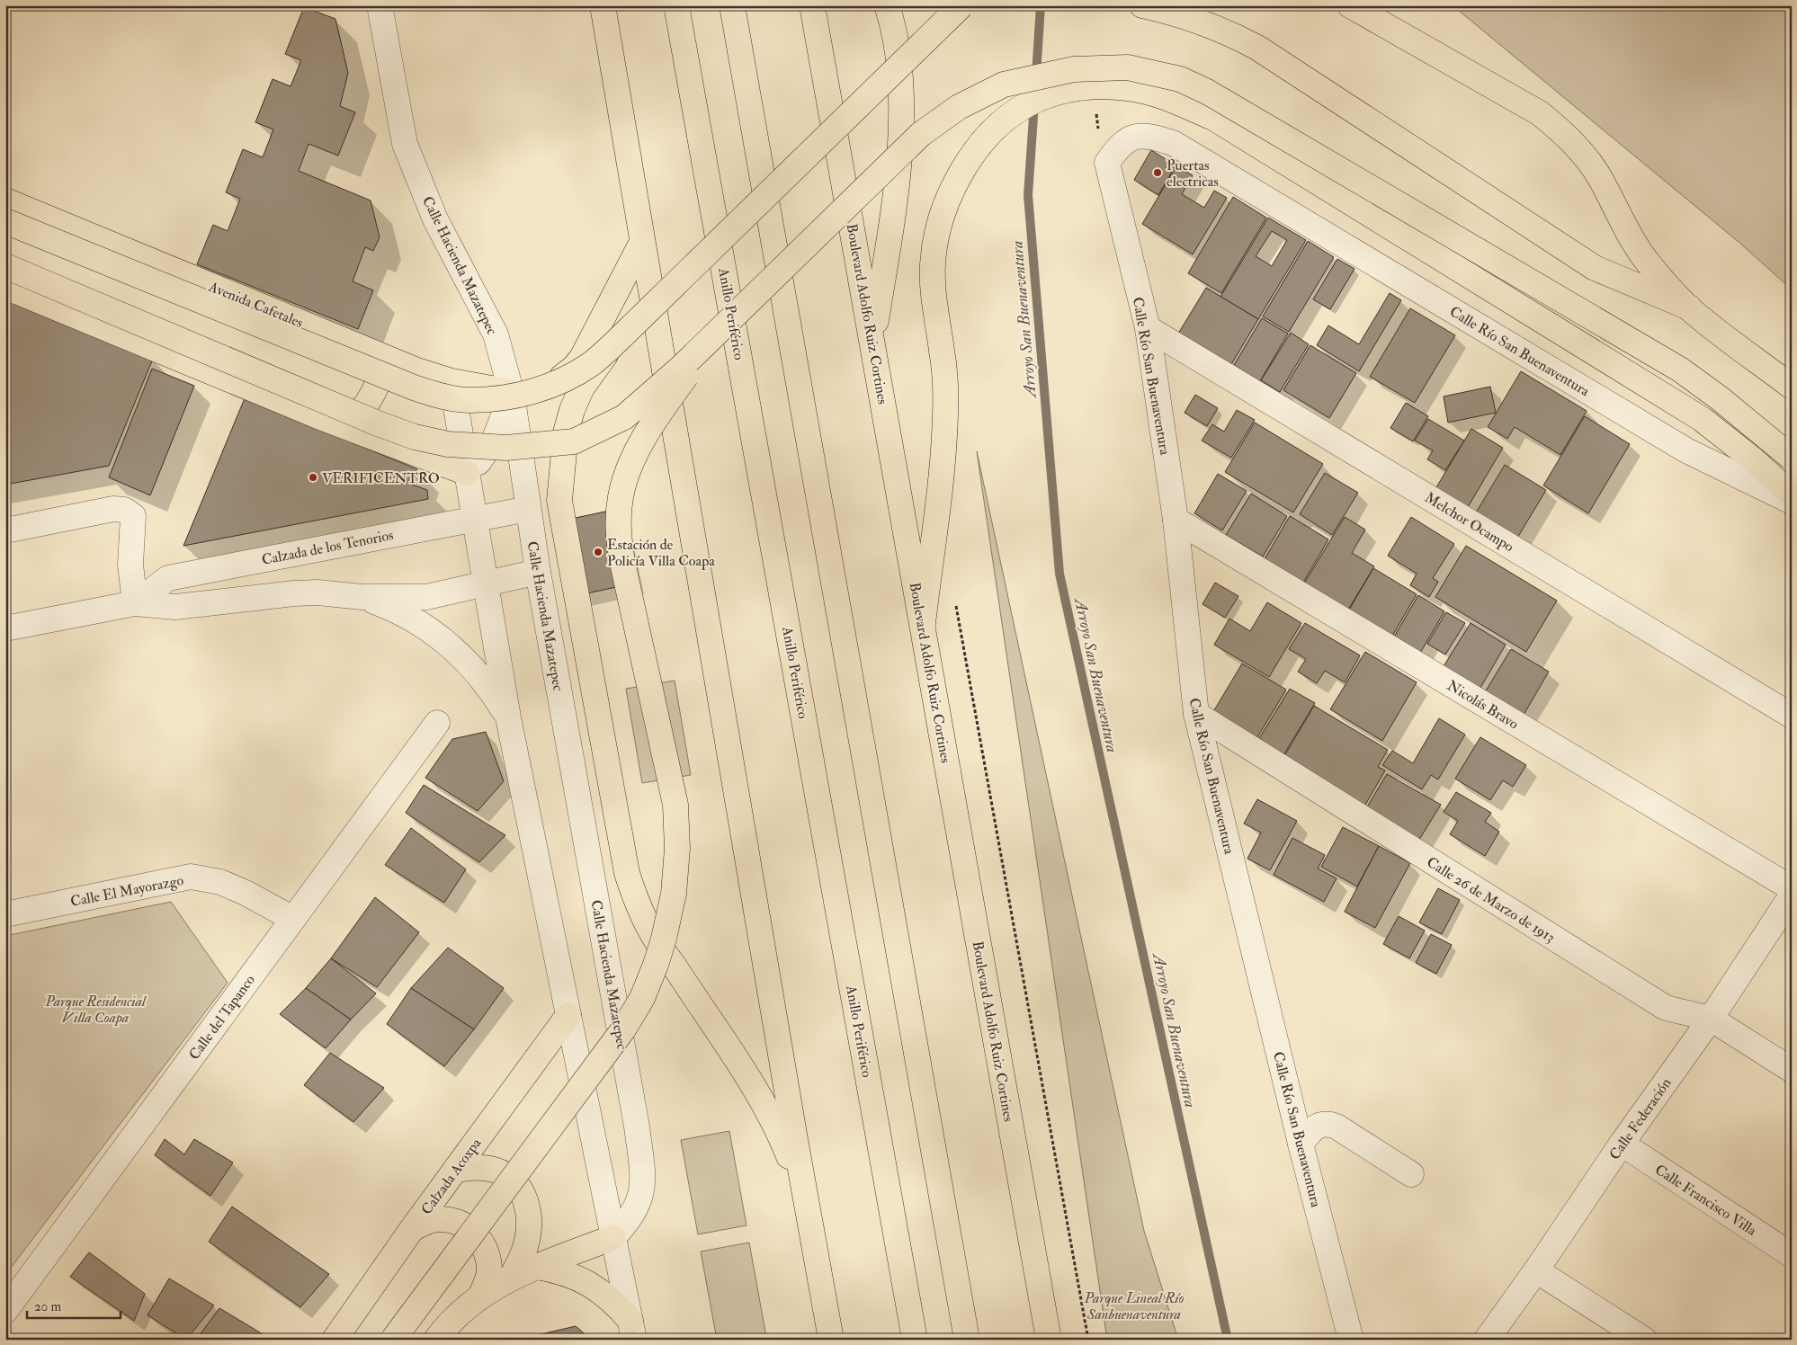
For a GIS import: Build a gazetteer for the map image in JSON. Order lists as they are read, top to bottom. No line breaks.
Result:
{"streets":{"main road":["Avenida Cafetales","Anillo Periférico","Boulevard Adolfo Ruiz Cortines","Calzada Acoxpa"],"street":["Calle Hacienda Mazatepec","Calle Río San Buenaventura","Melchor Ocampo","Calzada de los Tenorios","Nicolás Bravo","Calle El Mayorazgo","Calle 26 de Marzo de 1913","Calle del Tapanco","Calle Federación","Calle Francisco Villa"]},"crossings":[["Calle Hacienda Mazatepec","Avenida Cafetales"],["Calle Hacienda Mazatepec","Calzada de los Tenorios"],["Calle Río San Buenaventura","Melchor Ocampo"],["Calle Río San Buenaventura","Nicolás Bravo"],["Calle Río San Buenaventura","Calle 26 de Marzo de 1913"],["Calle El Mayorazgo","Calle del Tapanco"],["Calle 26 de Marzo de 1913","Calle Federación"],["Calle Federación","Calle Francisco Villa"]],"water":["Arroyo San Buenaventura"],"parks":["Parque Residencial Villa Coapa","Parque Lineal Río Sanbuenaventura"],"places":["Puertas electricas","VERIFICENTRO","Estación de Policía Villa Coapa"],"scale_bar":"20 m"}
